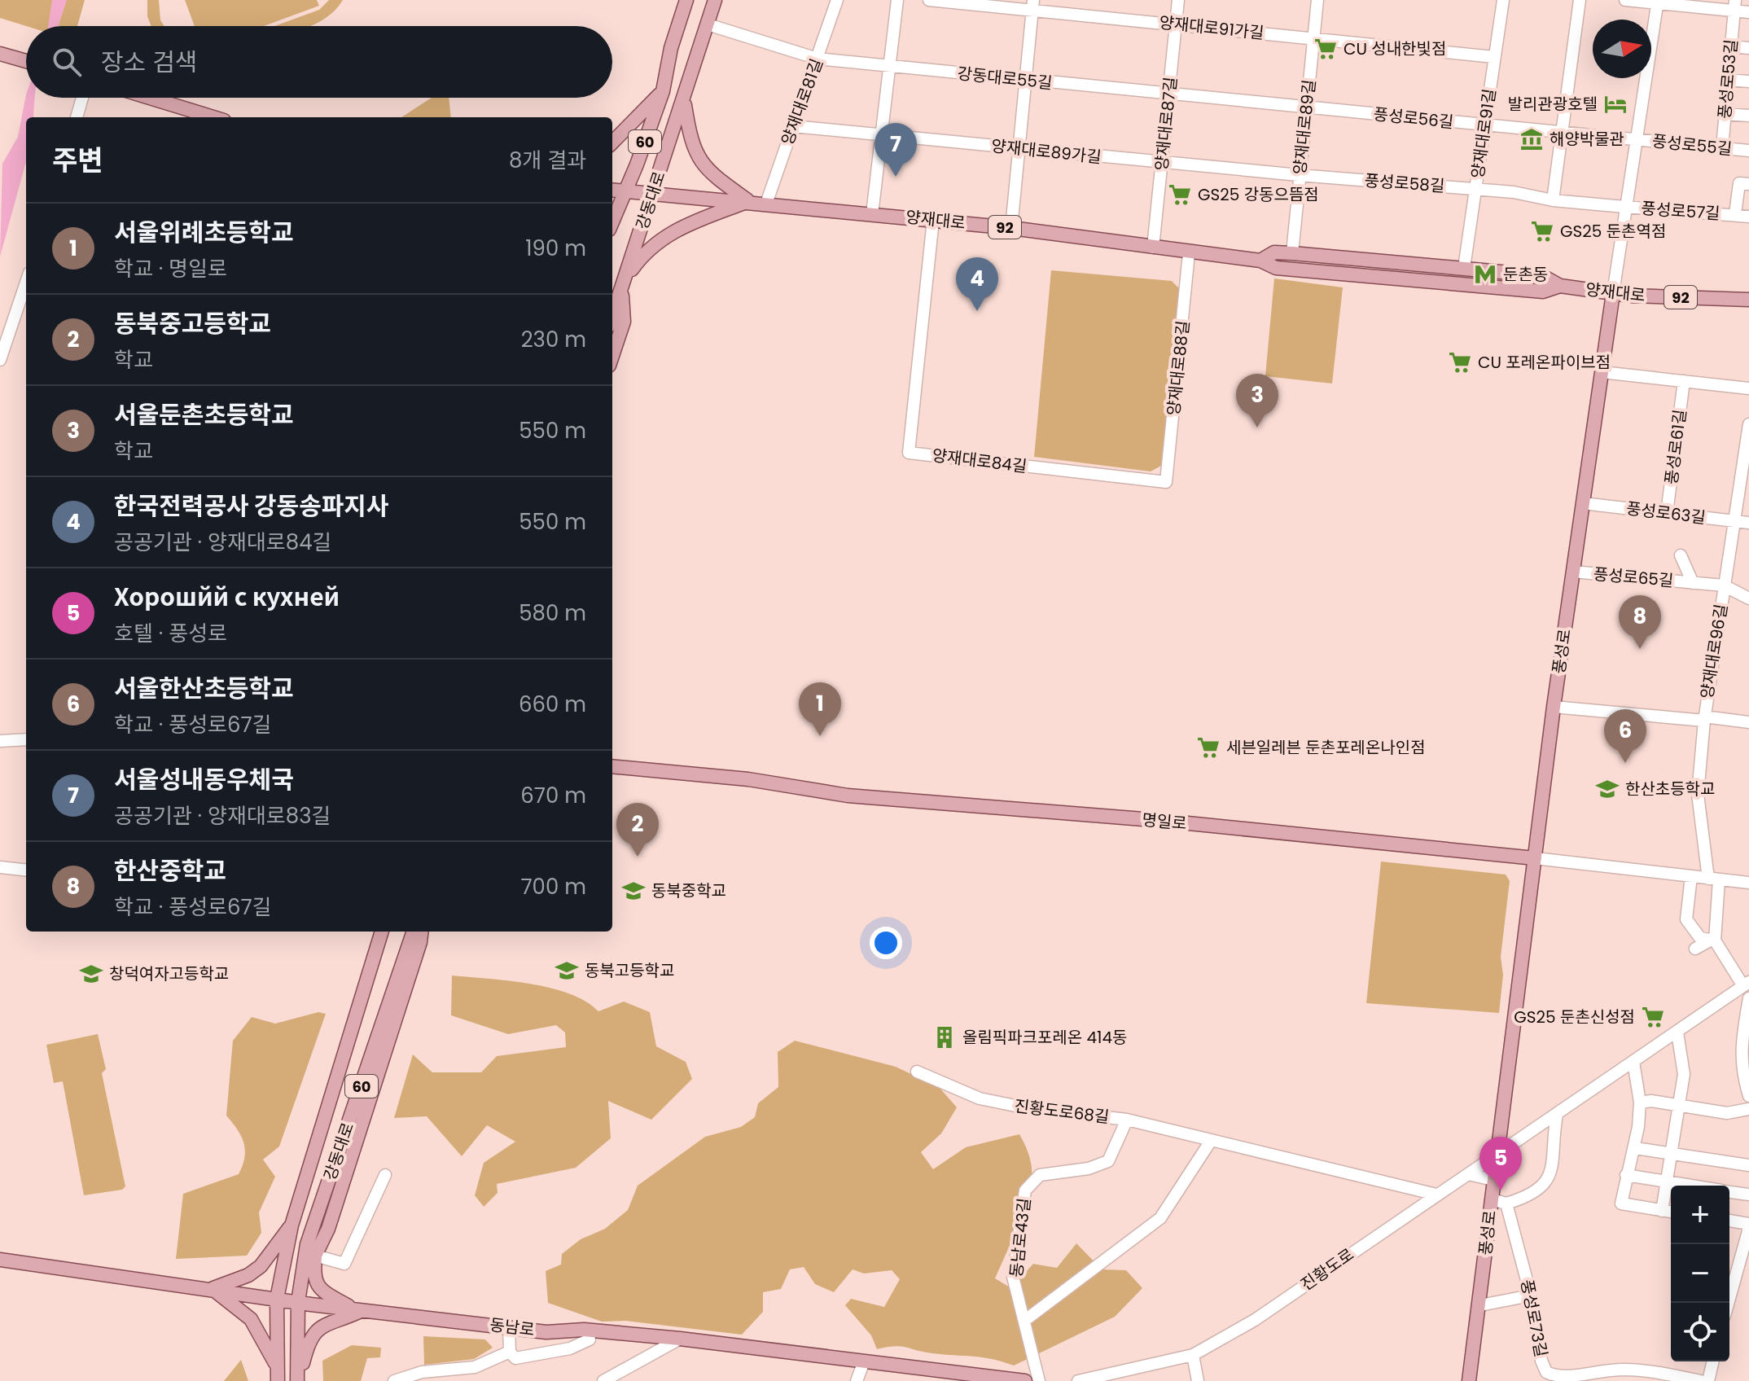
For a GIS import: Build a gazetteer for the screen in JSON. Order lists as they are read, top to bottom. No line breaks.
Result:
{"streets":{"main road":["60","강동대로","양재대로","92","풍성로","명일로","동남로"],"street":["양재대로91가길","강동대로55길","풍성로53길","양재대로81길","풍성로56길","양재대로87길","양재대로89길","양재대로91길","풍성로55길","양재대로89가길","풍성로58길","풍성로57길","양재대로88길","풍성로61길","양재대로84길","풍성로63길","풍성로65길","양재대로96길","진황도로68길","동남로43길","진황도로","풍성로73길"]},"crossings":[["양재대로91가길","양재대로87길"],["양재대로91가길","양재대로89길"],["양재대로91가길","양재대로91길"],["강동대로55길","양재대로81길"],["강동대로55길","풍성로56길"],["강동대로55길","양재대로87길"],["강동대로55길","양재대로89길"],["강동대로55길","강동대로"],["풍성로53길","풍성로55길"],["양재대로81길","양재대로89가길"],["양재대로81길","양재대로"],["풍성로56길","양재대로89길"],["풍성로56길","양재대로91길"],["풍성로56길","풍성로55길"],["풍성로56길","풍성로"],["양재대로87길","양재대로89가길"],["양재대로87길","양재대로"],["양재대로89길","양재대로89가길"],["양재대로89길","풍성로58길"],["양재대로89길","양재대로"],["양재대로91길","풍성로58길"],["양재대로91길","양재대로"],["풍성로55길","풍성로"],["양재대로89가길","풍성로58길"],["풍성로58길","풍성로57길"],["풍성로58길","풍성로"],["강동대로","양재대로"],["강동대로","동남로"],["풍성로57길","풍성로"],["양재대로","양재대로88길"],["양재대로","양재대로84길"],["양재대로","풍성로"],["양재대로88길","양재대로84길"],["풍성로61길","풍성로63길"],["풍성로63길","풍성로"],["풍성로63길","양재대로96길"],["풍성로65길","풍성로"],["풍성로65길","양재대로96길"],["풍성로","명일로"],["풍성로","진황도로"],["양재대로96길","명일로"],["진황도로68길","동남로43길"],["진황도로68길","진황도로"]],"places":{"supermarket":["CU 성내한빛점","GS25 강동으뜸점","GS25 둔촌역점","CU 포레온파이브점","세븐일레븐 둔촌포레온나인점","GS25 둔촌신성점"],"hotel":["발리관광호텔"],"museum":["해양박물관"],"metro station":["둔촌동"],"school or university":["한산초등학교","동북중학교","동북고등학교","창덕여자고등학교"],"building":["올림픽파크포레온 414동"]},"north":"right","page":{"search":"장소 검색","heading":["주변","8개 결과"],"pins":["7","4","3","8","1","6","2","5"],"list":[{"mark":"1","name":"서울위례초등학교","note":"학교 · 명일로","value":"190 m"},{"mark":"2","name":"동북중고등학교","note":"학교","value":"230 m"},{"mark":"3","name":"서울둔촌초등학교","note":"학교","value":"550 m"},{"mark":"4","name":"한국전력공사 강동송파지사","note":"공공기관 · 양재대로84길","value":"550 m"},{"mark":"5","name":"Хорошйй с кухней","note":"호텔 · 풍성로","value":"580 m"},{"mark":"6","name":"서울한산초등학교","note":"학교 · 풍성로67길","value":"660 m"},{"mark":"7","name":"서울성내동우체국","note":"공공기관 · 양재대로83길","value":"670 m"},{"mark":"8","name":"한산중학교","note":"학교 · 풍성로67길","value":"700 m"}],"map_buttons":["+","−"]}}
